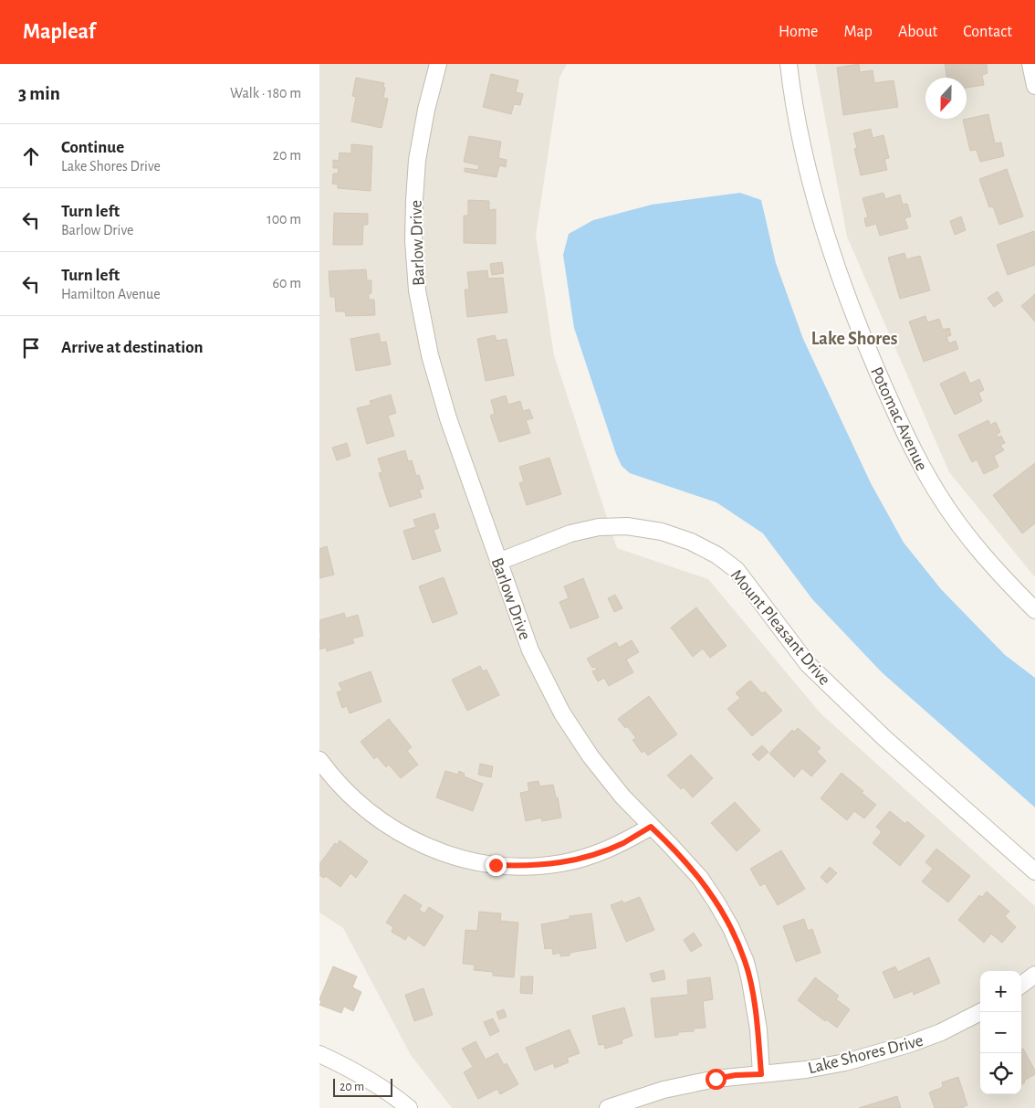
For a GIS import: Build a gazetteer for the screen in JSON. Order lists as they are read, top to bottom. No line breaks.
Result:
{"streets":{"street":["Barlow Drive","Potomac Avenue","Mount Pleasant Drive","Lake Shores Drive"]},"crossings":[["Barlow Drive","Mount Pleasant Drive"],["Barlow Drive","Lake Shores Drive"]],"districts":["Lake Shores"],"scale_bar":"20 m","north":"bottom","page":{"header":"Mapleaf","nav":["Home","Map","About","Contact"],"heading":["3 min","Walk · 180 m"],"list":[["Continue","Lake Shores Drive","20 m"],["Turn left","Barlow Drive","100 m"],["Turn left","Hamilton Avenue","60 m"],"Arrive at destination"],"map_buttons":["+","−"],"scale":"20 m"}}
